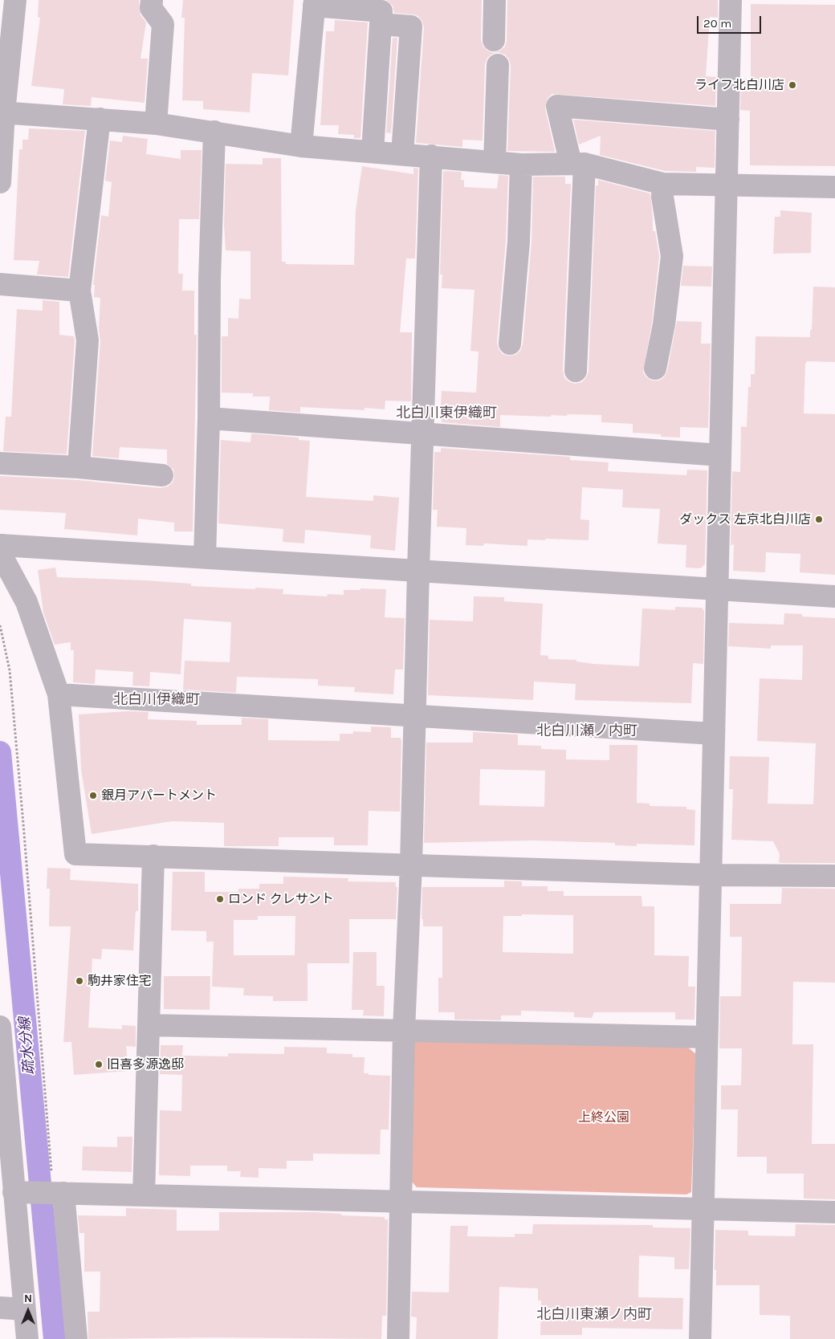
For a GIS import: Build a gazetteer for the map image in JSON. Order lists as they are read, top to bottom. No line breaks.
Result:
{"districts":["北白川東伊織町","北白川伊織町","北白川瀬ノ内町","北白川東瀬ノ内町"],"water":["疏水分線"],"parks":["上終公園"],"places":["ライフ北白川店","ダックス 左京北白川店","銀月アパートメント","ロンド クレサント","駒井家住宅","旧喜多源逸邸"],"scale_bar":"20 m","north":"top"}
